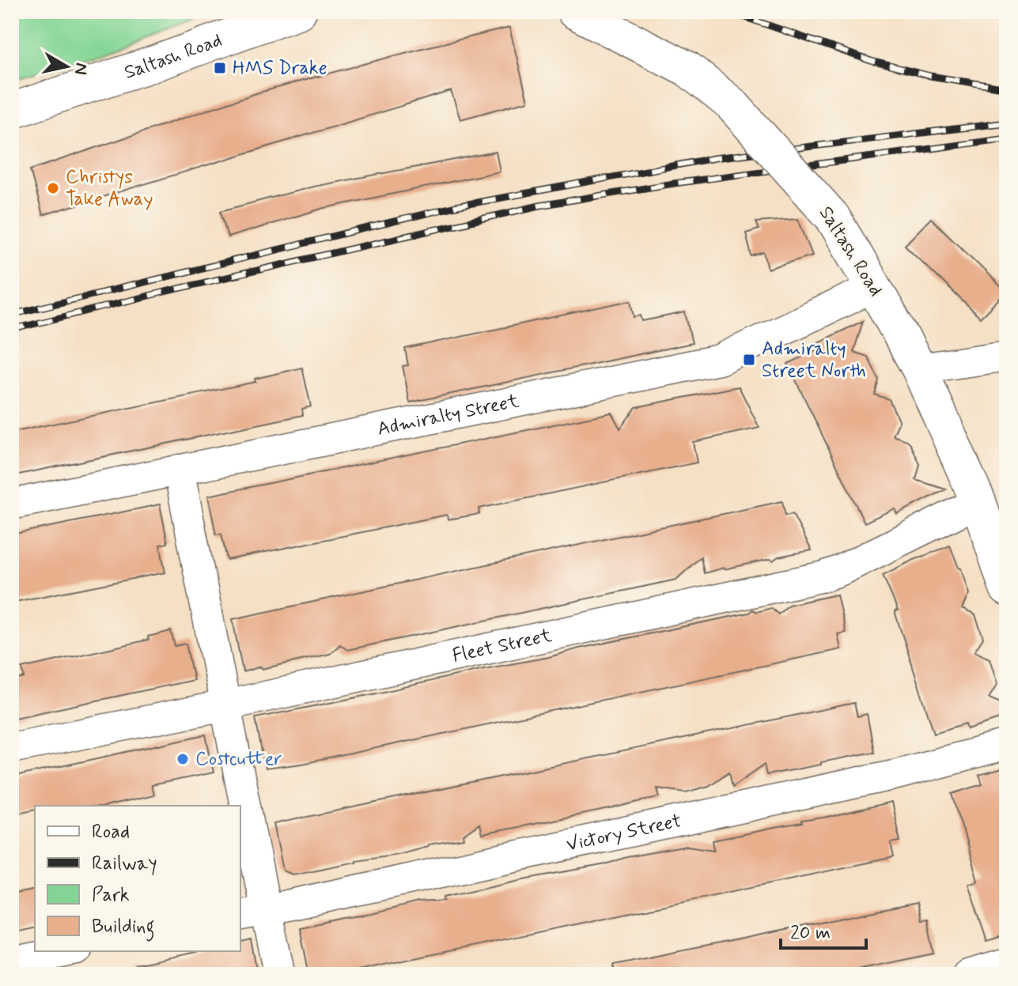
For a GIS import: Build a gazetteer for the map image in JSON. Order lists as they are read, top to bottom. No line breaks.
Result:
{"streets":{"main road":["Saltash Road"],"street":["Admiralty Street","Fleet Street","Victory Street"]},"crossings":[["Saltash Road","Admiralty Street"],["Saltash Road","Fleet Street"]],"places":{"transit":["HMS Drake","Admiralty Street North"],"other":["Christys Take Away","Costcutter"]},"legend":["Road","Railway","Park","Building"],"scale_bar":"20 m","north":"right"}
